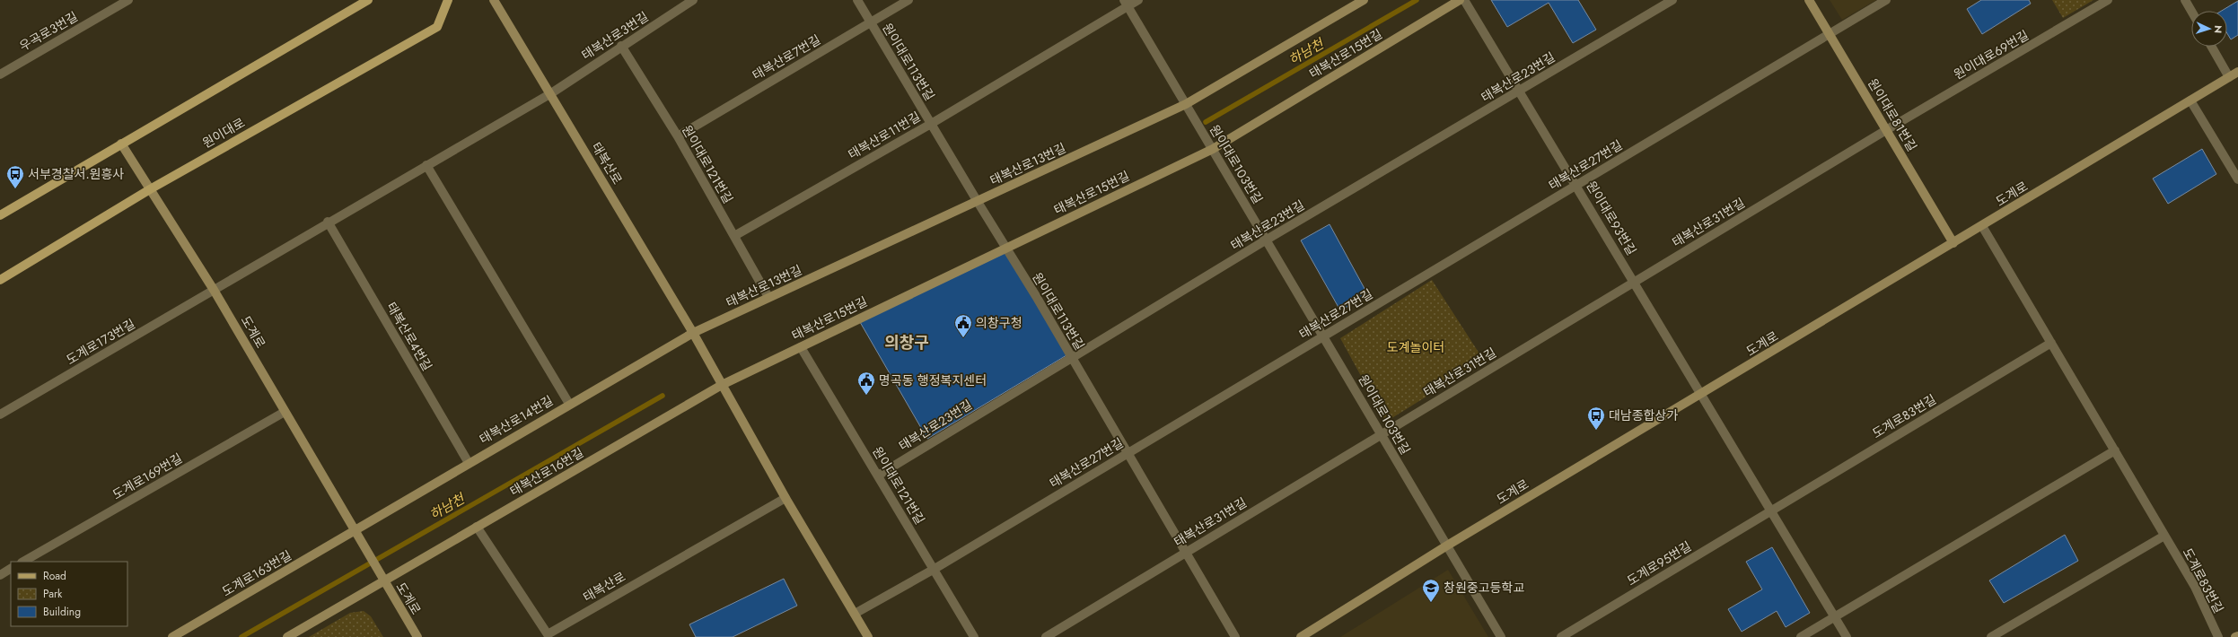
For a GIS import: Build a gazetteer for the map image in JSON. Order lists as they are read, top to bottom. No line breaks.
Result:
{"streets":{"main road":["원이대로"],"street":["우곡로3번길","태복산로3번길","태복산로15번길","원이대로69번길","태복산로7번길","원이대로113번길","태복산로23번길","원이대로81번길","태복산로11번길","태복산로","원이대로121번길","태복산로13번길","원이대로103번길","태복산로27번길","도계로","원이대로93번길","태복산로31번길","태복산로4번길","도계로173번길","도계로83번길","태복산로14번길","태복산로16번길","도계로169번길","도계로95번길","도계로163번길"]},"crossings":[["태복산로3번길","태복산로"],["태복산로3번길","원이대로121번길"],["태복산로15번길","원이대로113번길"],["태복산로15번길","태복산로"],["태복산로15번길","원이대로121번길"],["태복산로15번길","원이대로103번길"],["태복산로15번길","태복산로16번길"],["원이대로69번길","원이대로81번길"],["원이대로69번길","태복산로31번길"],["태복산로7번길","원이대로113번길"],["태복산로7번길","원이대로121번길"],["원이대로113번길","태복산로23번길"],["원이대로113번길","태복산로11번길"],["원이대로113번길","태복산로13번길"],["원이대로113번길","태복산로27번길"],["원이대로113번길","태복산로31번길"],["태복산로23번길","원이대로121번길"],["태복산로23번길","원이대로103번길"],["태복산로23번길","원이대로93번길"],["원이대로81번길","태복산로27번길"],["원이대로81번길","도계로"],["원이대로81번길","태복산로31번길"],["원이대로","도계로"],["태복산로11번길","원이대로121번길"],["태복산로11번길","원이대로103번길"],["태복산로","태복산로13번길"],["태복산로","태복산로14번길"],["태복산로","태복산로16번길"],["원이대로121번길","태복산로13번길"],["원이대로121번길","태복산로27번길"],["태복산로13번길","원이대로103번길"],["태복산로13번길","태복산로14번길"],["원이대로103번길","태복산로27번길"],["원이대로103번길","도계로"],["원이대로103번길","태복산로31번길"],["태복산로27번길","원이대로93번길"],["도계로","원이대로93번길"],["도계로","도계로173번길"],["도계로","도계로83번길"],["도계로","태복산로14번길"],["도계로","태복산로16번길"],["도계로","도계로169번길"],["도계로","도계로163번길"],["원이대로93번길","태복산로31번길"],["태복산로4번길","태복산로14번길"],["도계로83번길","도계로95번길"],["태복산로14번길","도계로163번길"]],"districts":["의창구"],"water":["하남천"],"parks":["도계놀이터"],"places":{"bus stop":["서부경찰서.원흥사","대남종합상가"],"public building":["의창구청","명곡동 행정복지센터"],"school or university":["창원중고등학교"]},"legend":["Road","Park","Building"],"north":"right"}
